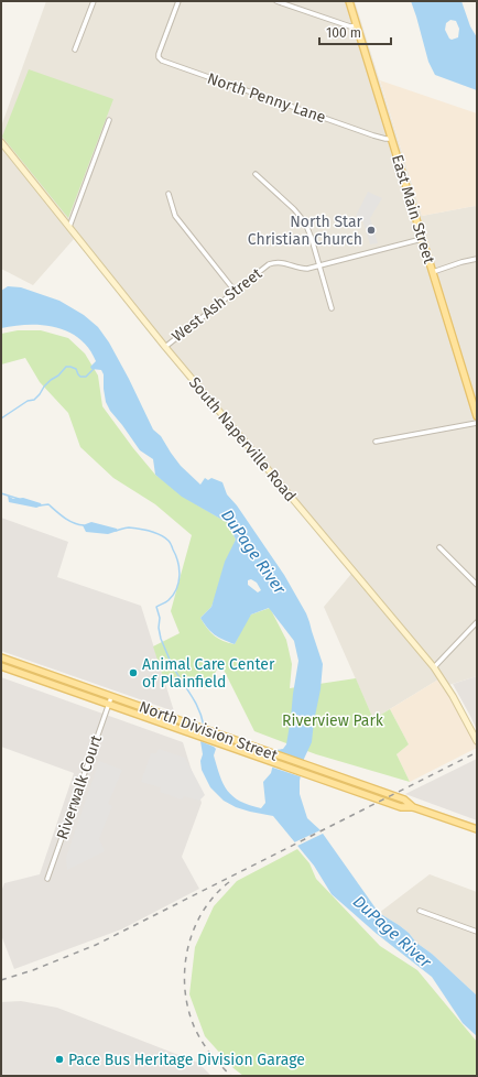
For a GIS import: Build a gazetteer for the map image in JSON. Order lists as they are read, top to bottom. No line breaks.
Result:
{"streets":{"main road":["East Main Street","South Naperville Road","North Division Street"],"street":["North Penny Lane","West Ash Street","Riverwalk Court"]},"crossings":[["North Penny Lane","East Main Street"],["East Main Street","West Ash Street"],["West Ash Street","South Naperville Road"],["North Division Street","Riverwalk Court"]],"water":["DuPage River"],"parks":["Riverview Park"],"places":["North Star Christian Church","Animal Care Center of Plainfield","Pace Bus Heritage Division Garage"],"scale_bar":"100 m"}
